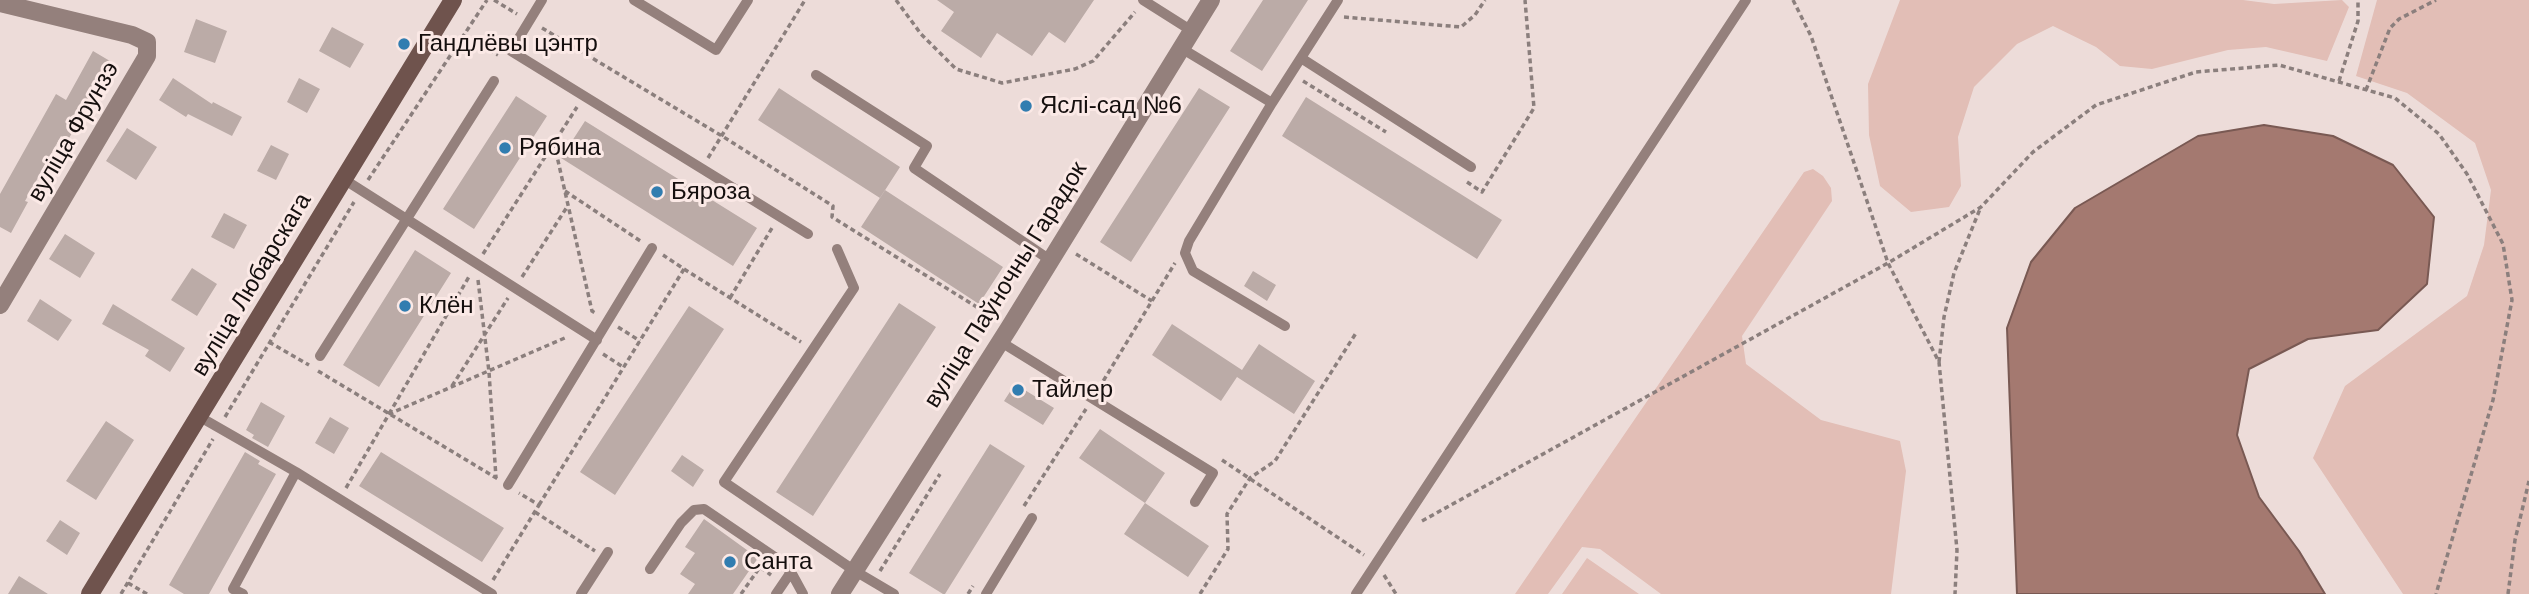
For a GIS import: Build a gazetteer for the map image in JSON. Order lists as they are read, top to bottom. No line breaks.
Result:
{"streets":{"street":["вуліца Фрунзэ","вуліца Любарскага","вуліца Паўночны Гарадок"]},"places":["Гандлёвы цэнтр","Яслі-сад №6","Рябина","Бяроза","Клён","Тайлер","Санта"]}
